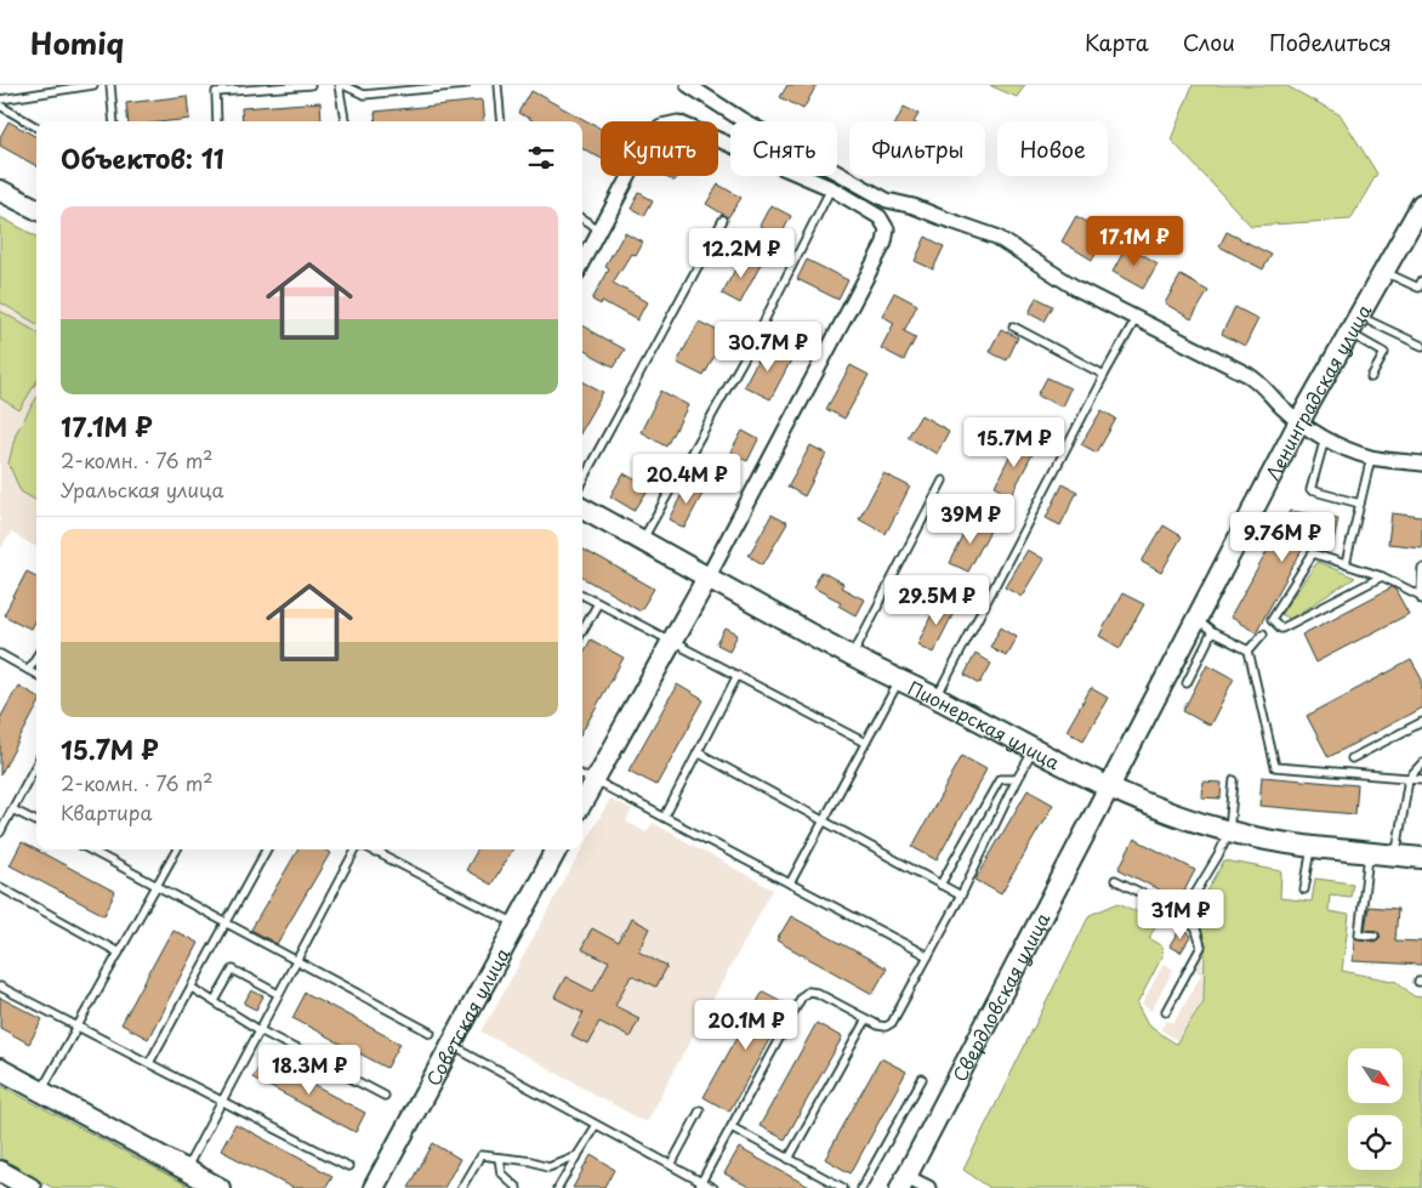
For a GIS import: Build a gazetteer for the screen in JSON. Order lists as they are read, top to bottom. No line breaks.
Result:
{"streets":{"street":["Ленинградская улица","Пионерская улица","Свердловская улица","Советская улица"]},"crossings":[["Ленинградская улица","Пионерская улица"],["Ленинградская улица","Свердловская улица"]],"north":"bottom right","page":{"header":"Homiq","nav":["Карта","Слои","Поделиться"],"chip":["Купить","Снять","Фильтры","Новое"],"heading":"Объектов: 11","list":[{"name":"17.1M ₽","note":"2-комн. · 76 m² · Уральская улица"},{"name":"15.7M ₽","note":"2-комн. · 76 m² · Квартира"}],"price":["17.1M ₽","12.2M ₽","30.7M ₽","15.7M ₽","20.4M ₽","39M ₽","9.76M ₽","29.5M ₽","31M ₽","20.1M ₽","18.3M ₽"]}}
